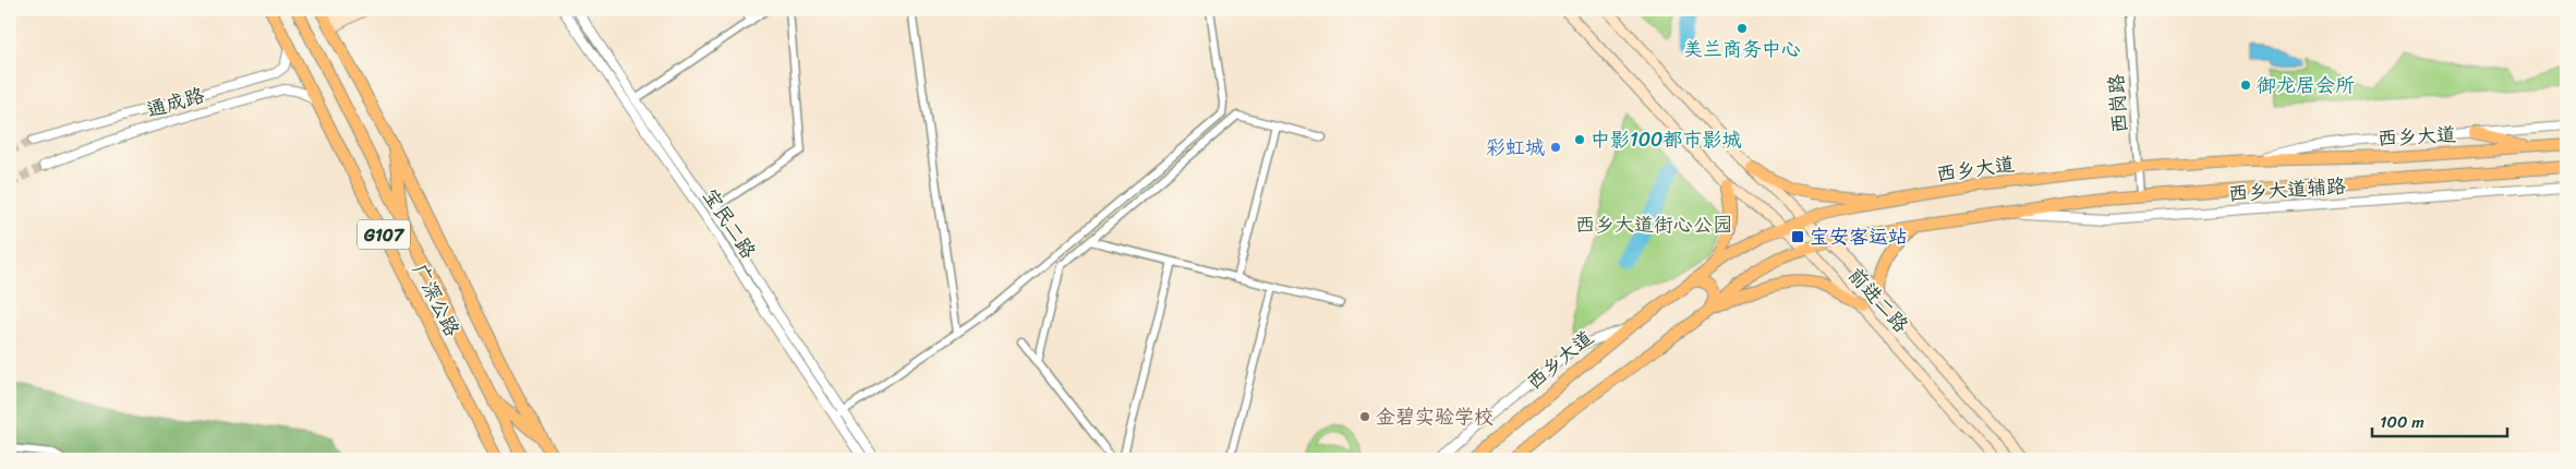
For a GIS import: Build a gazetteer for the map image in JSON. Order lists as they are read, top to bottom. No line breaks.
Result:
{"streets":{"main road":["西乡大道","G107","广深公路","前进二路"],"street":["通成路","西岗路","西乡大道辅路","宝民二路"]},"crossings":[["通成路","广深公路"],["西岗路","西乡大道"],["西乡大道","西乡大道辅路"],["西乡大道","前进二路"]],"parks":["西乡大道街心公园"],"places":{"other":["美兰商务中心","御龙居会所","中影100都市影城","彩虹城","金碧实验学校"],"transit":["宝安客运站"]},"scale_bar":"100 m"}
